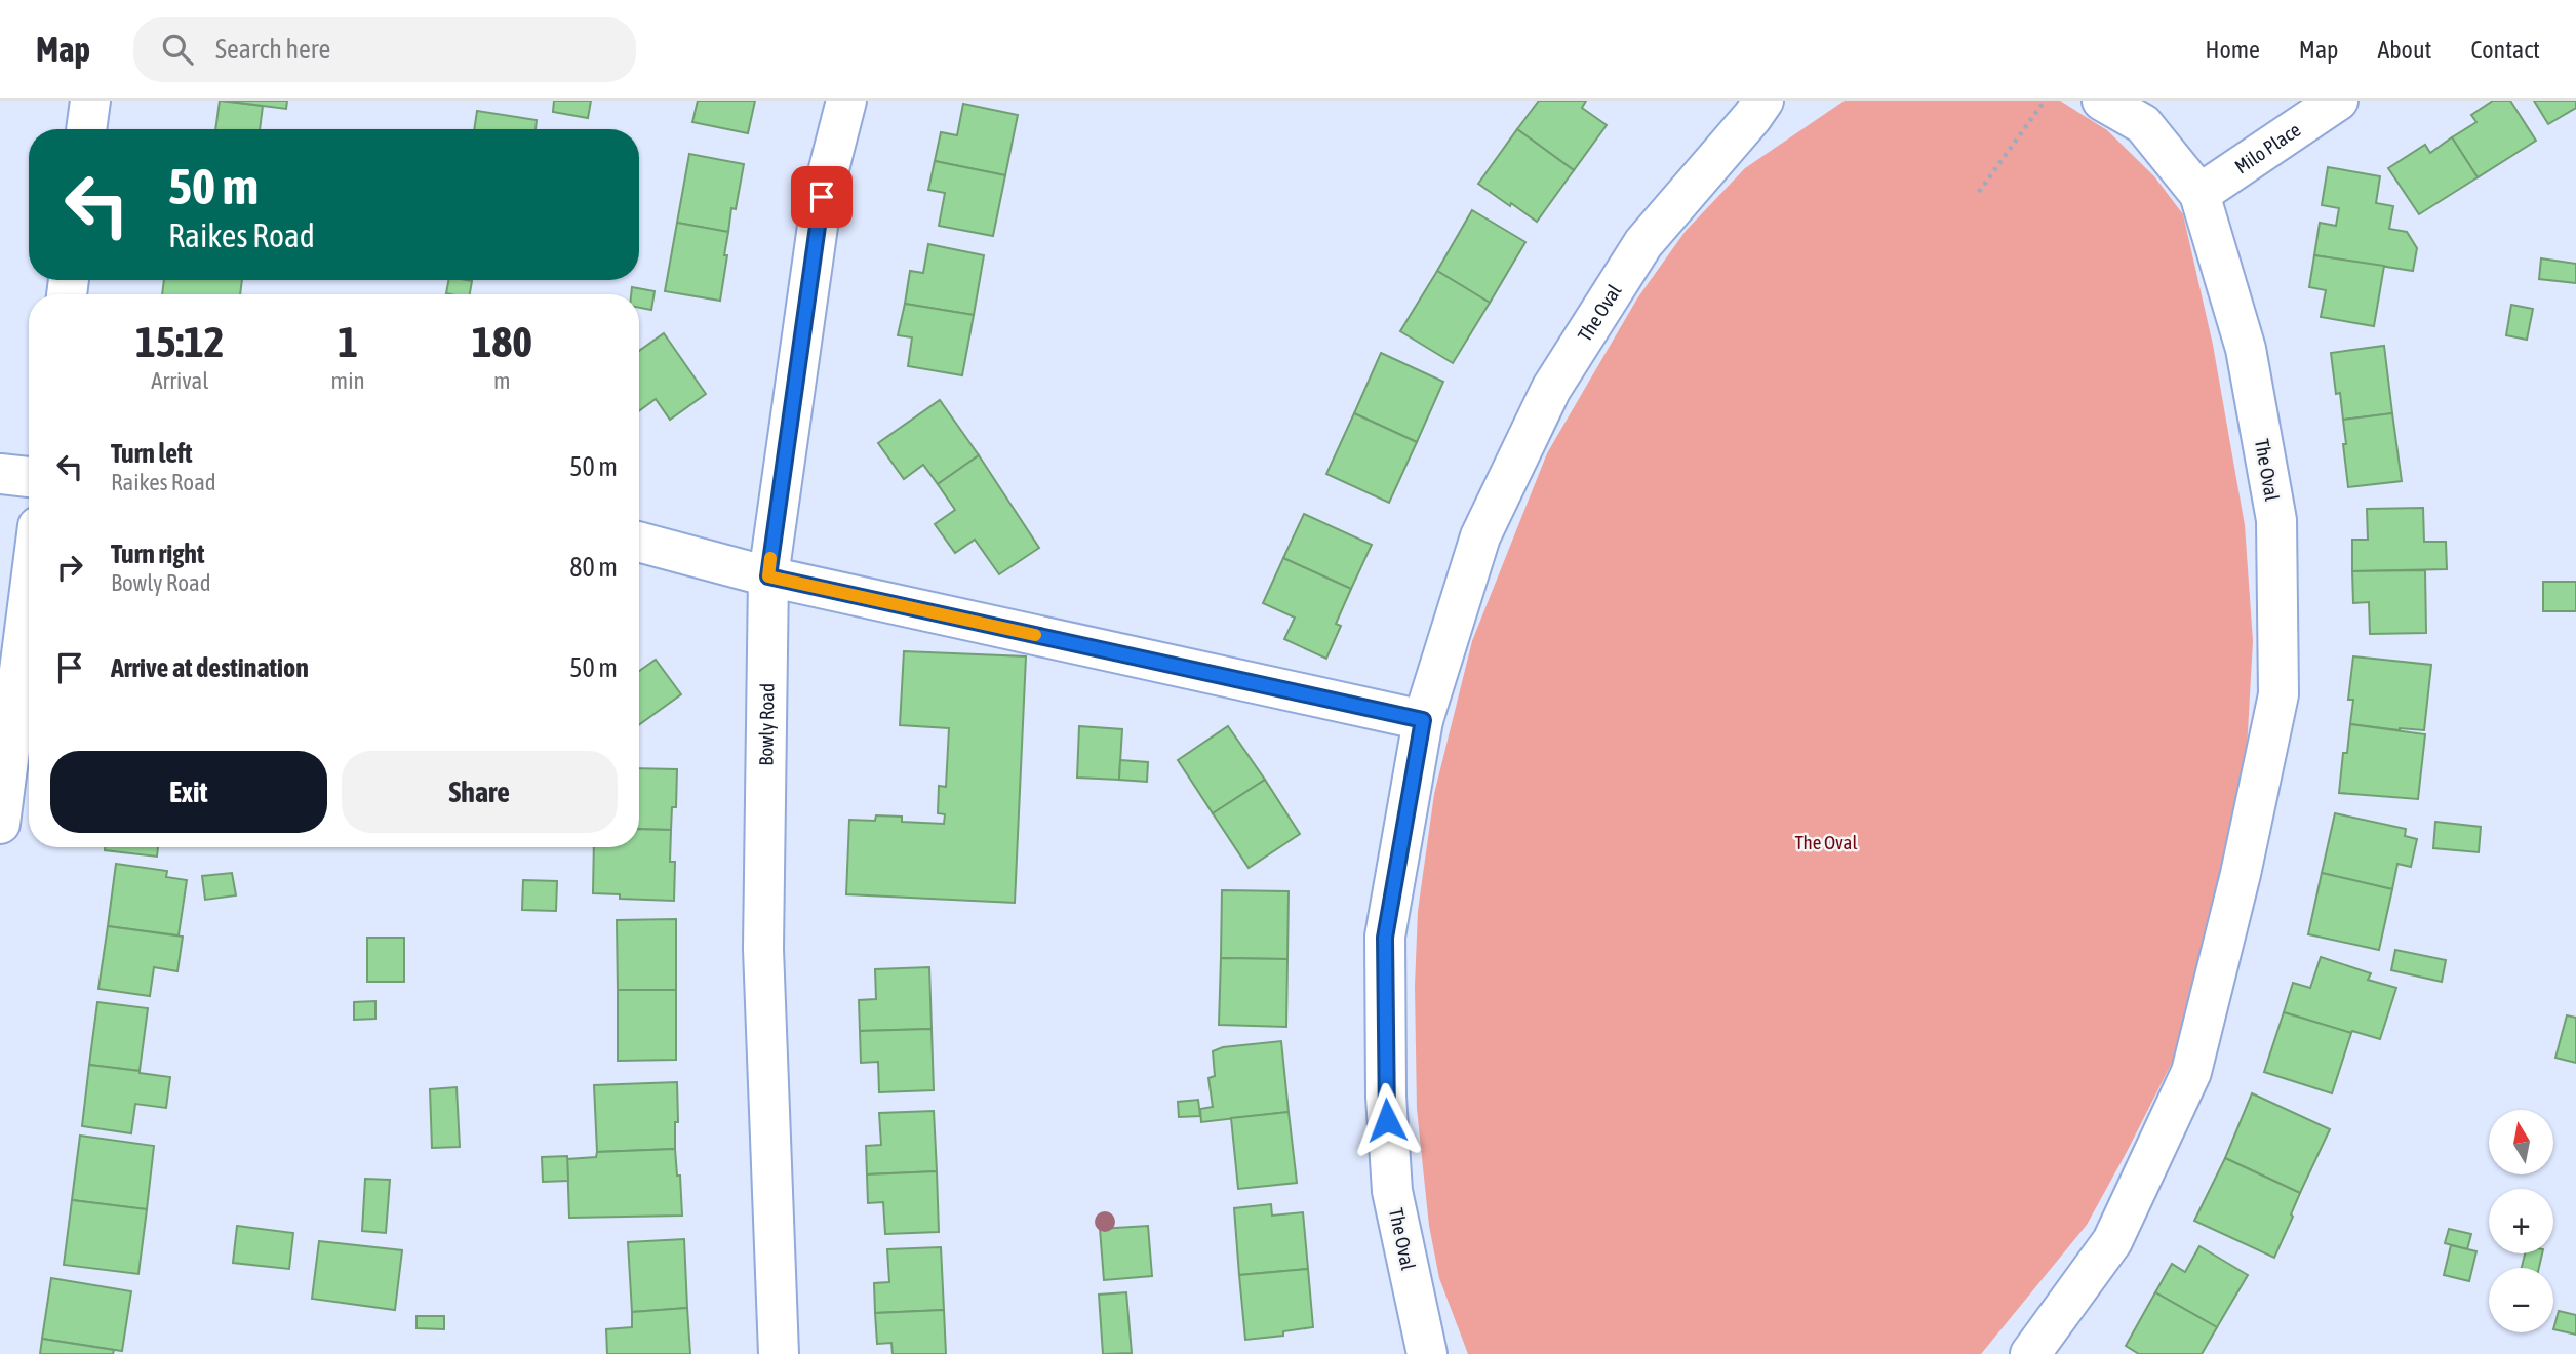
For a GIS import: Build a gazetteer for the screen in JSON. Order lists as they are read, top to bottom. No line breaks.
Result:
{"streets":{"street":["Milo Place","The Oval","Bowly Road"]},"crossings":[["Milo Place","The Oval"]],"parks":["The Oval"],"north":"top","page":{"header":"Map","search":"Search here","nav":["Home","Map","About","Contact"],"turn":["50 m","Raikes Road"],"eta":["15:12","Arrival","1","min","180","m"],"list":[{"name":"Turn left","note":"Raikes Road","value":"50 m"},{"name":"Turn right","note":"Bowly Road","value":"80 m"},{"name":"Arrive at destination","value":"50 m"}],"buttons":["Exit","Share"],"map_buttons":["+","−"]}}
